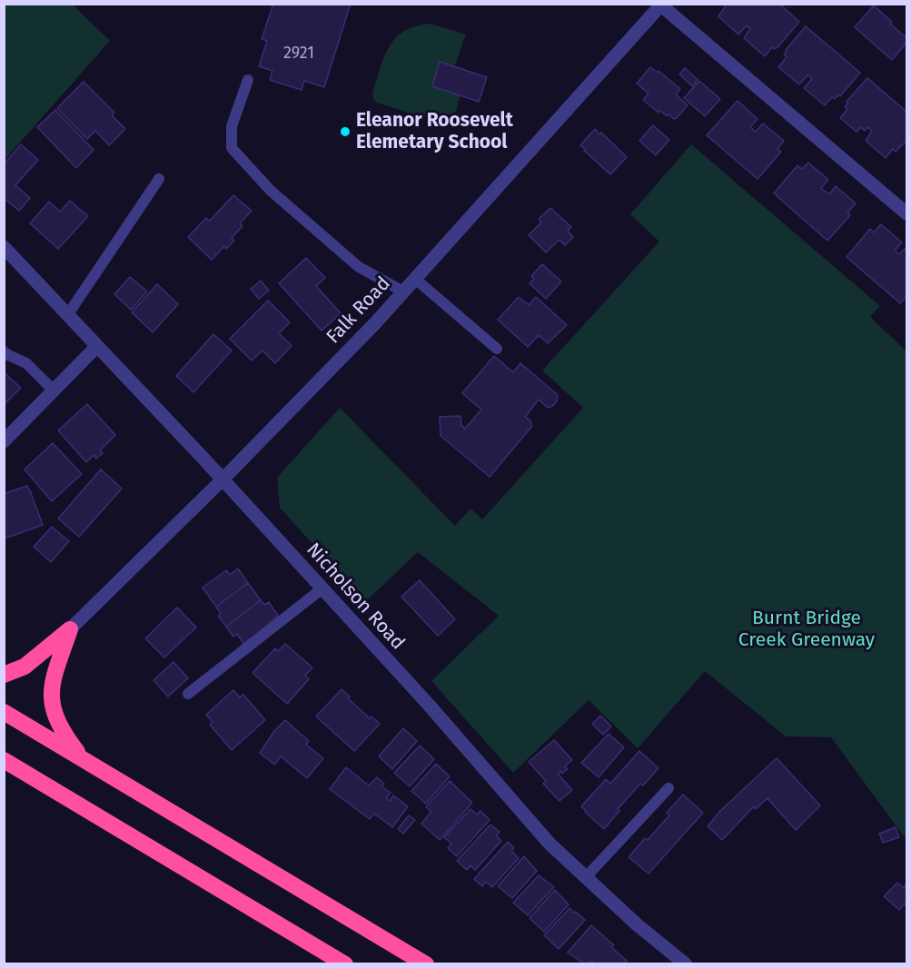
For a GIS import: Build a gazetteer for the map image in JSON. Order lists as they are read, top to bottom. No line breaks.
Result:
{"streets":{"street":["Falk Road","Nicholson Road"]},"crossings":[["Falk Road","Nicholson Road"]],"parks":["Burnt Bridge Creek Greenway"],"places":["Eleanor Roosevelt Elemetary School"],"house_numbers":["2921"]}
